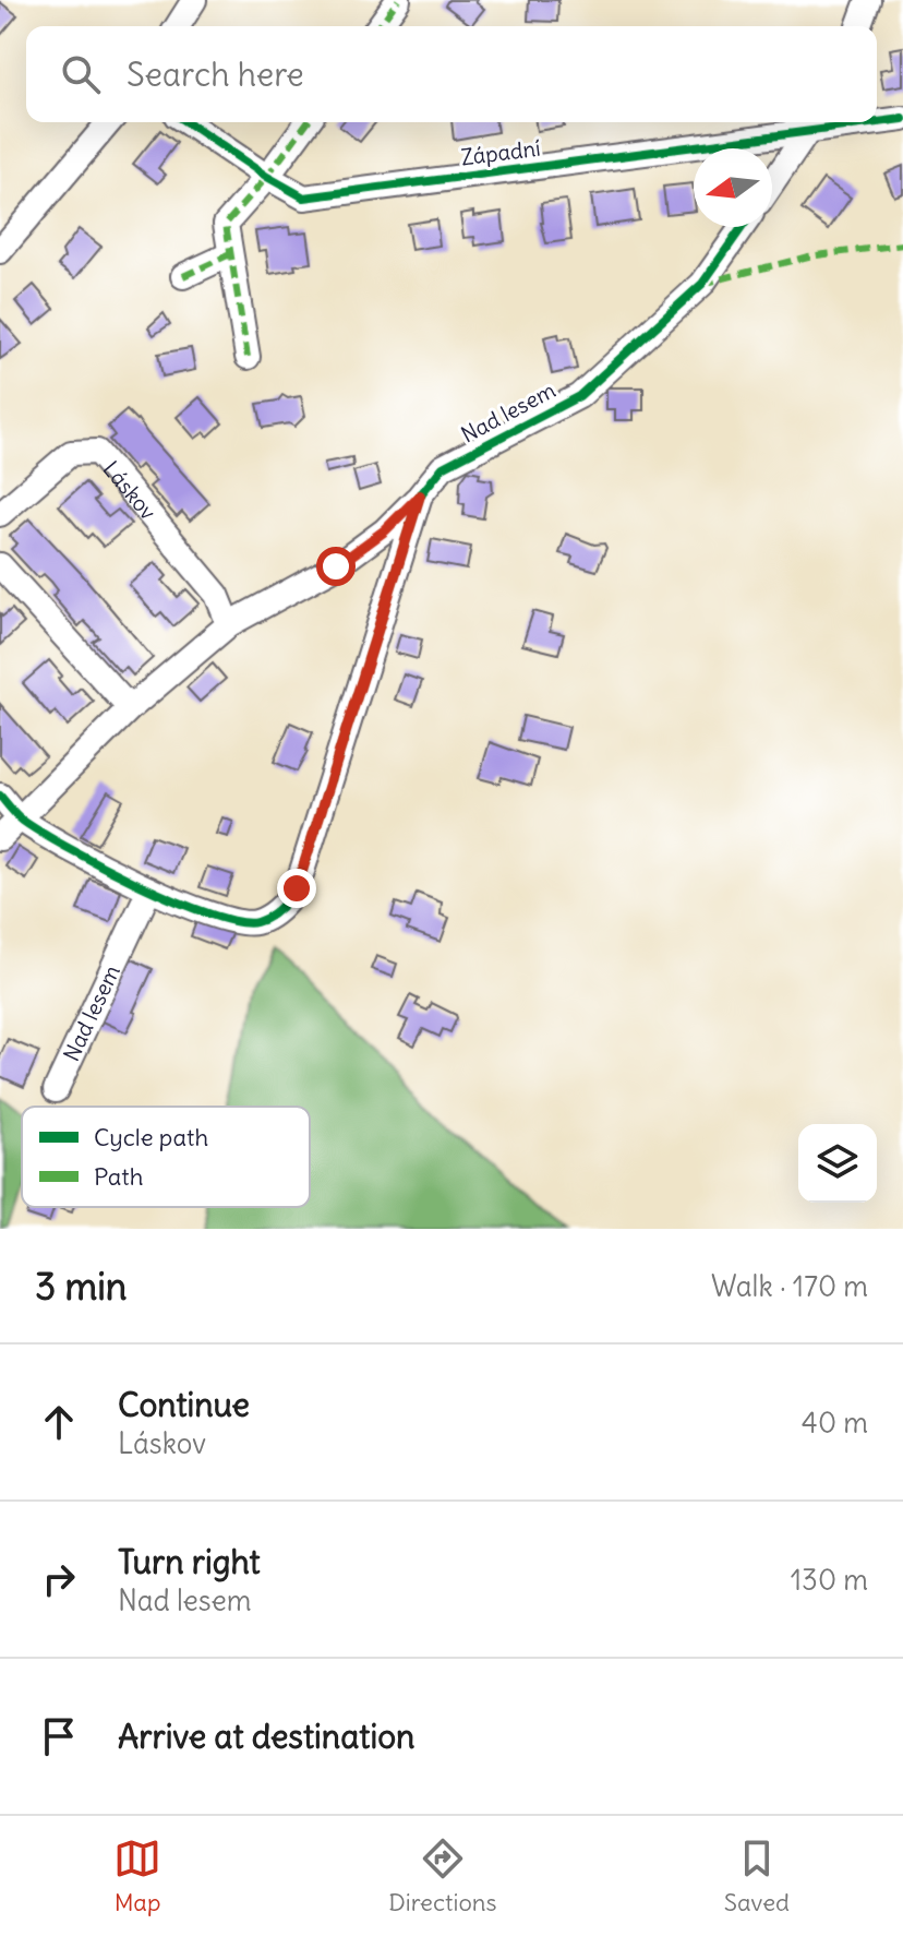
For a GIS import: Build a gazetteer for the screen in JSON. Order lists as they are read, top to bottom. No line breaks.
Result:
{"streets":{"street":["Západní","Nad lesem","Láskov"]},"legend":["Cycle path","Path"],"north":"left","page":{"search":"Search here","heading":["3 min","Walk · 170 m"],"list":[["Continue","Láskov","40 m"],["Turn right","Nad lesem","130 m"],"Arrive at destination"],"nav":["Map","Directions","Saved"]}}
